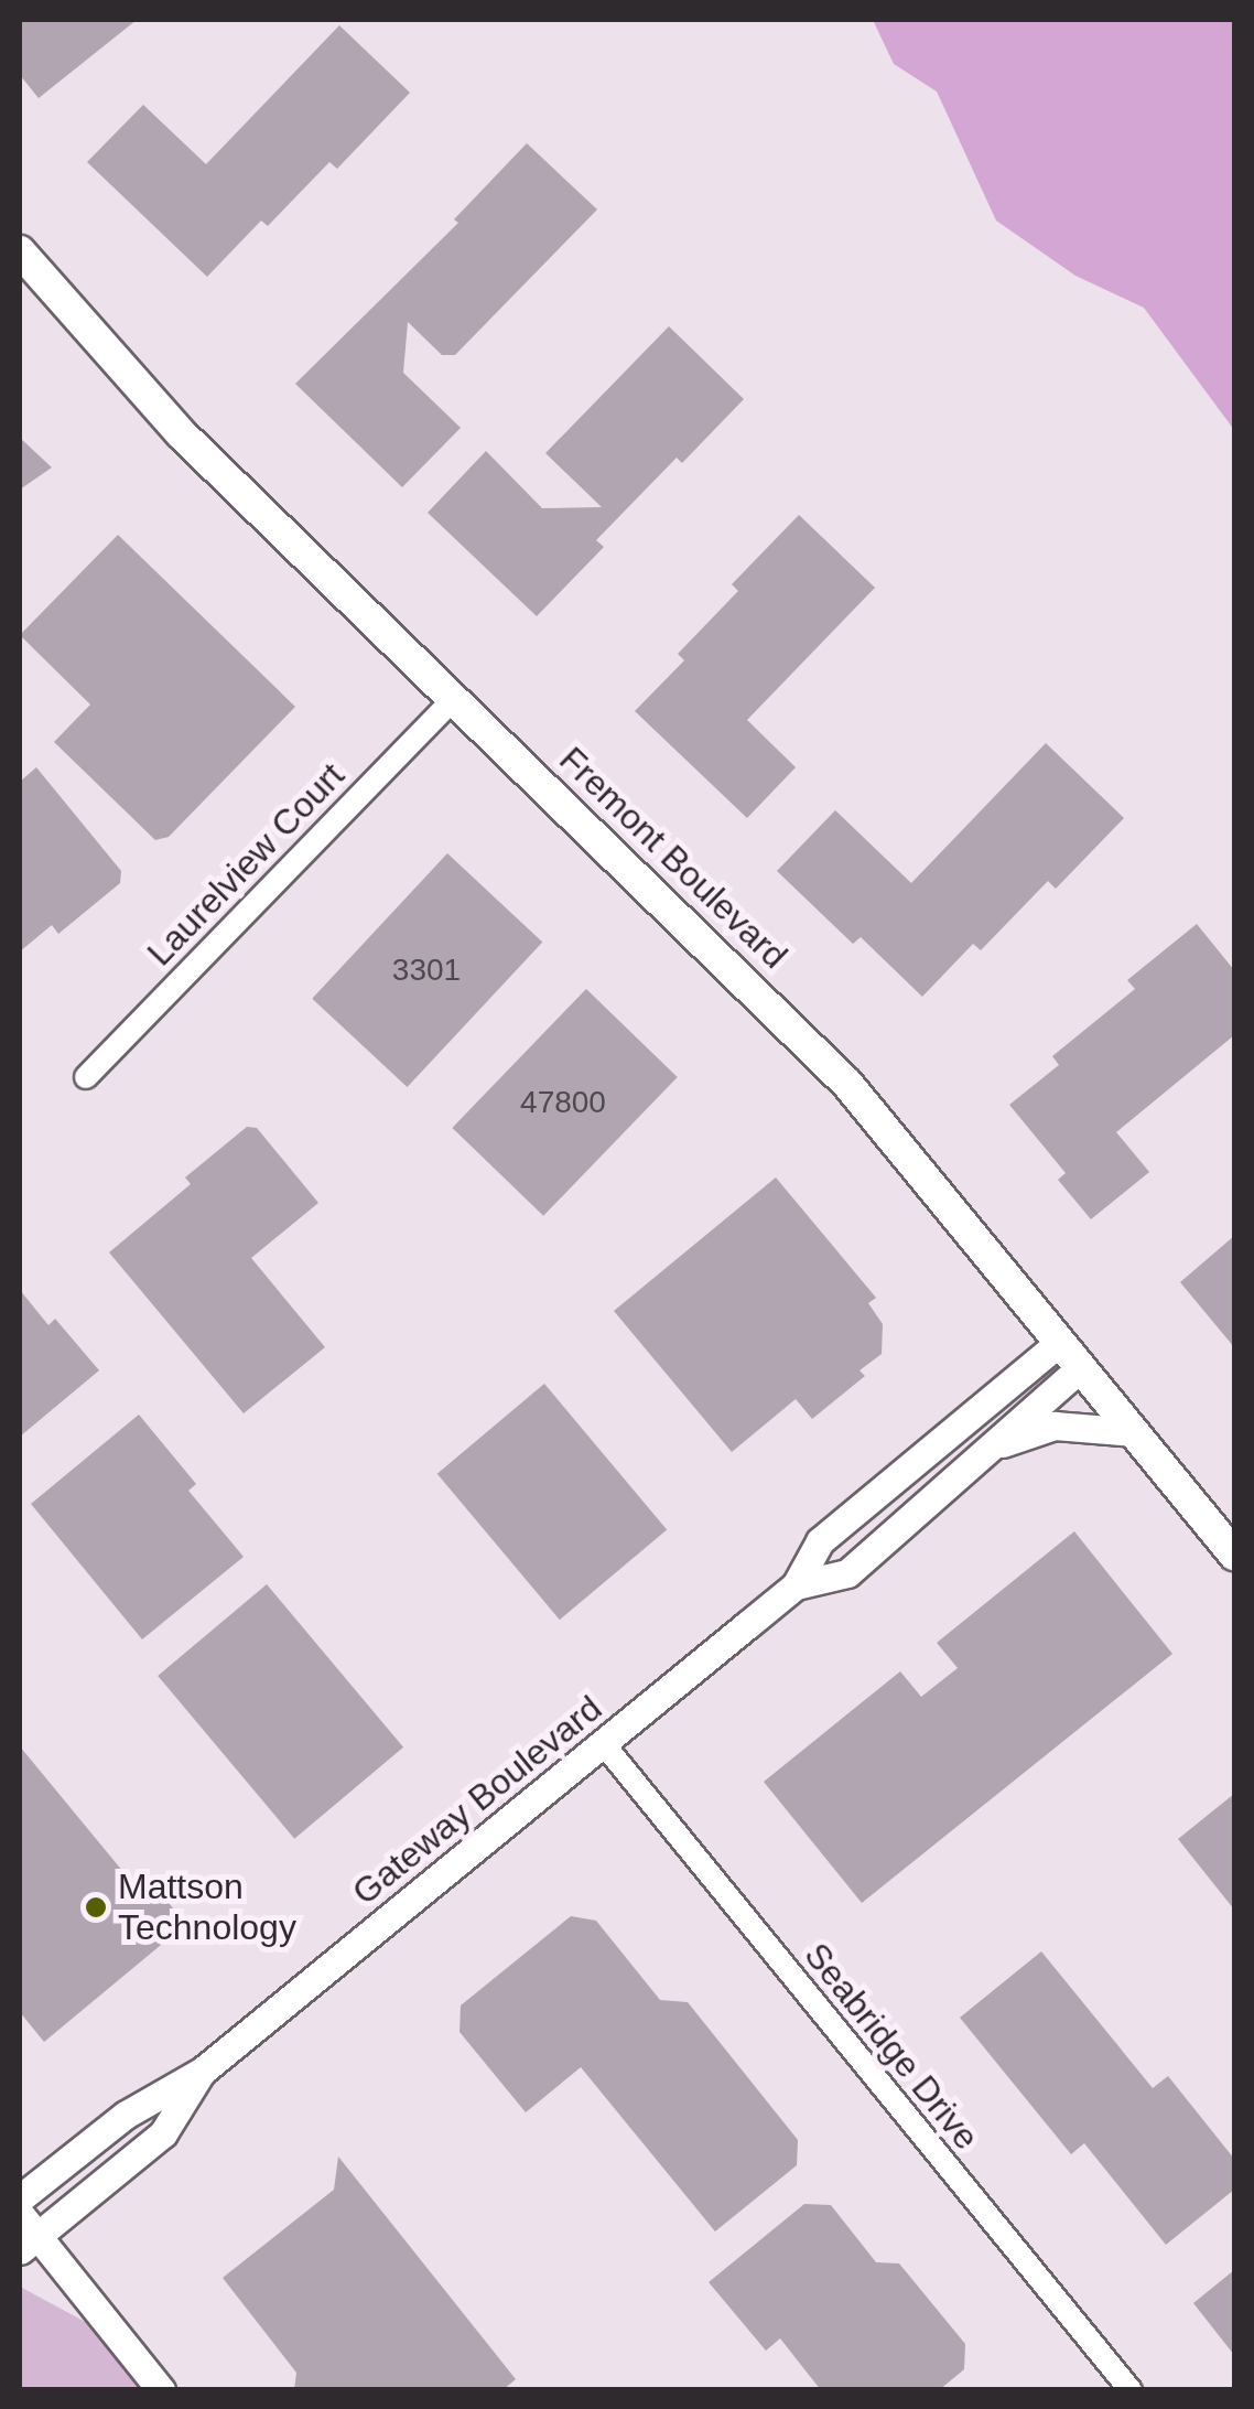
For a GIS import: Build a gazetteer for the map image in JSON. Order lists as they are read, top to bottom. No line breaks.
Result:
{"streets":{"main road":["Fremont Boulevard"],"street":["Laurelview Court","Gateway Boulevard","Seabridge Drive"]},"crossings":[["Fremont Boulevard","Laurelview Court"],["Fremont Boulevard","Gateway Boulevard"],["Gateway Boulevard","Seabridge Drive"]],"places":["Mattson Technology"],"house_numbers":["3301","47800"]}
